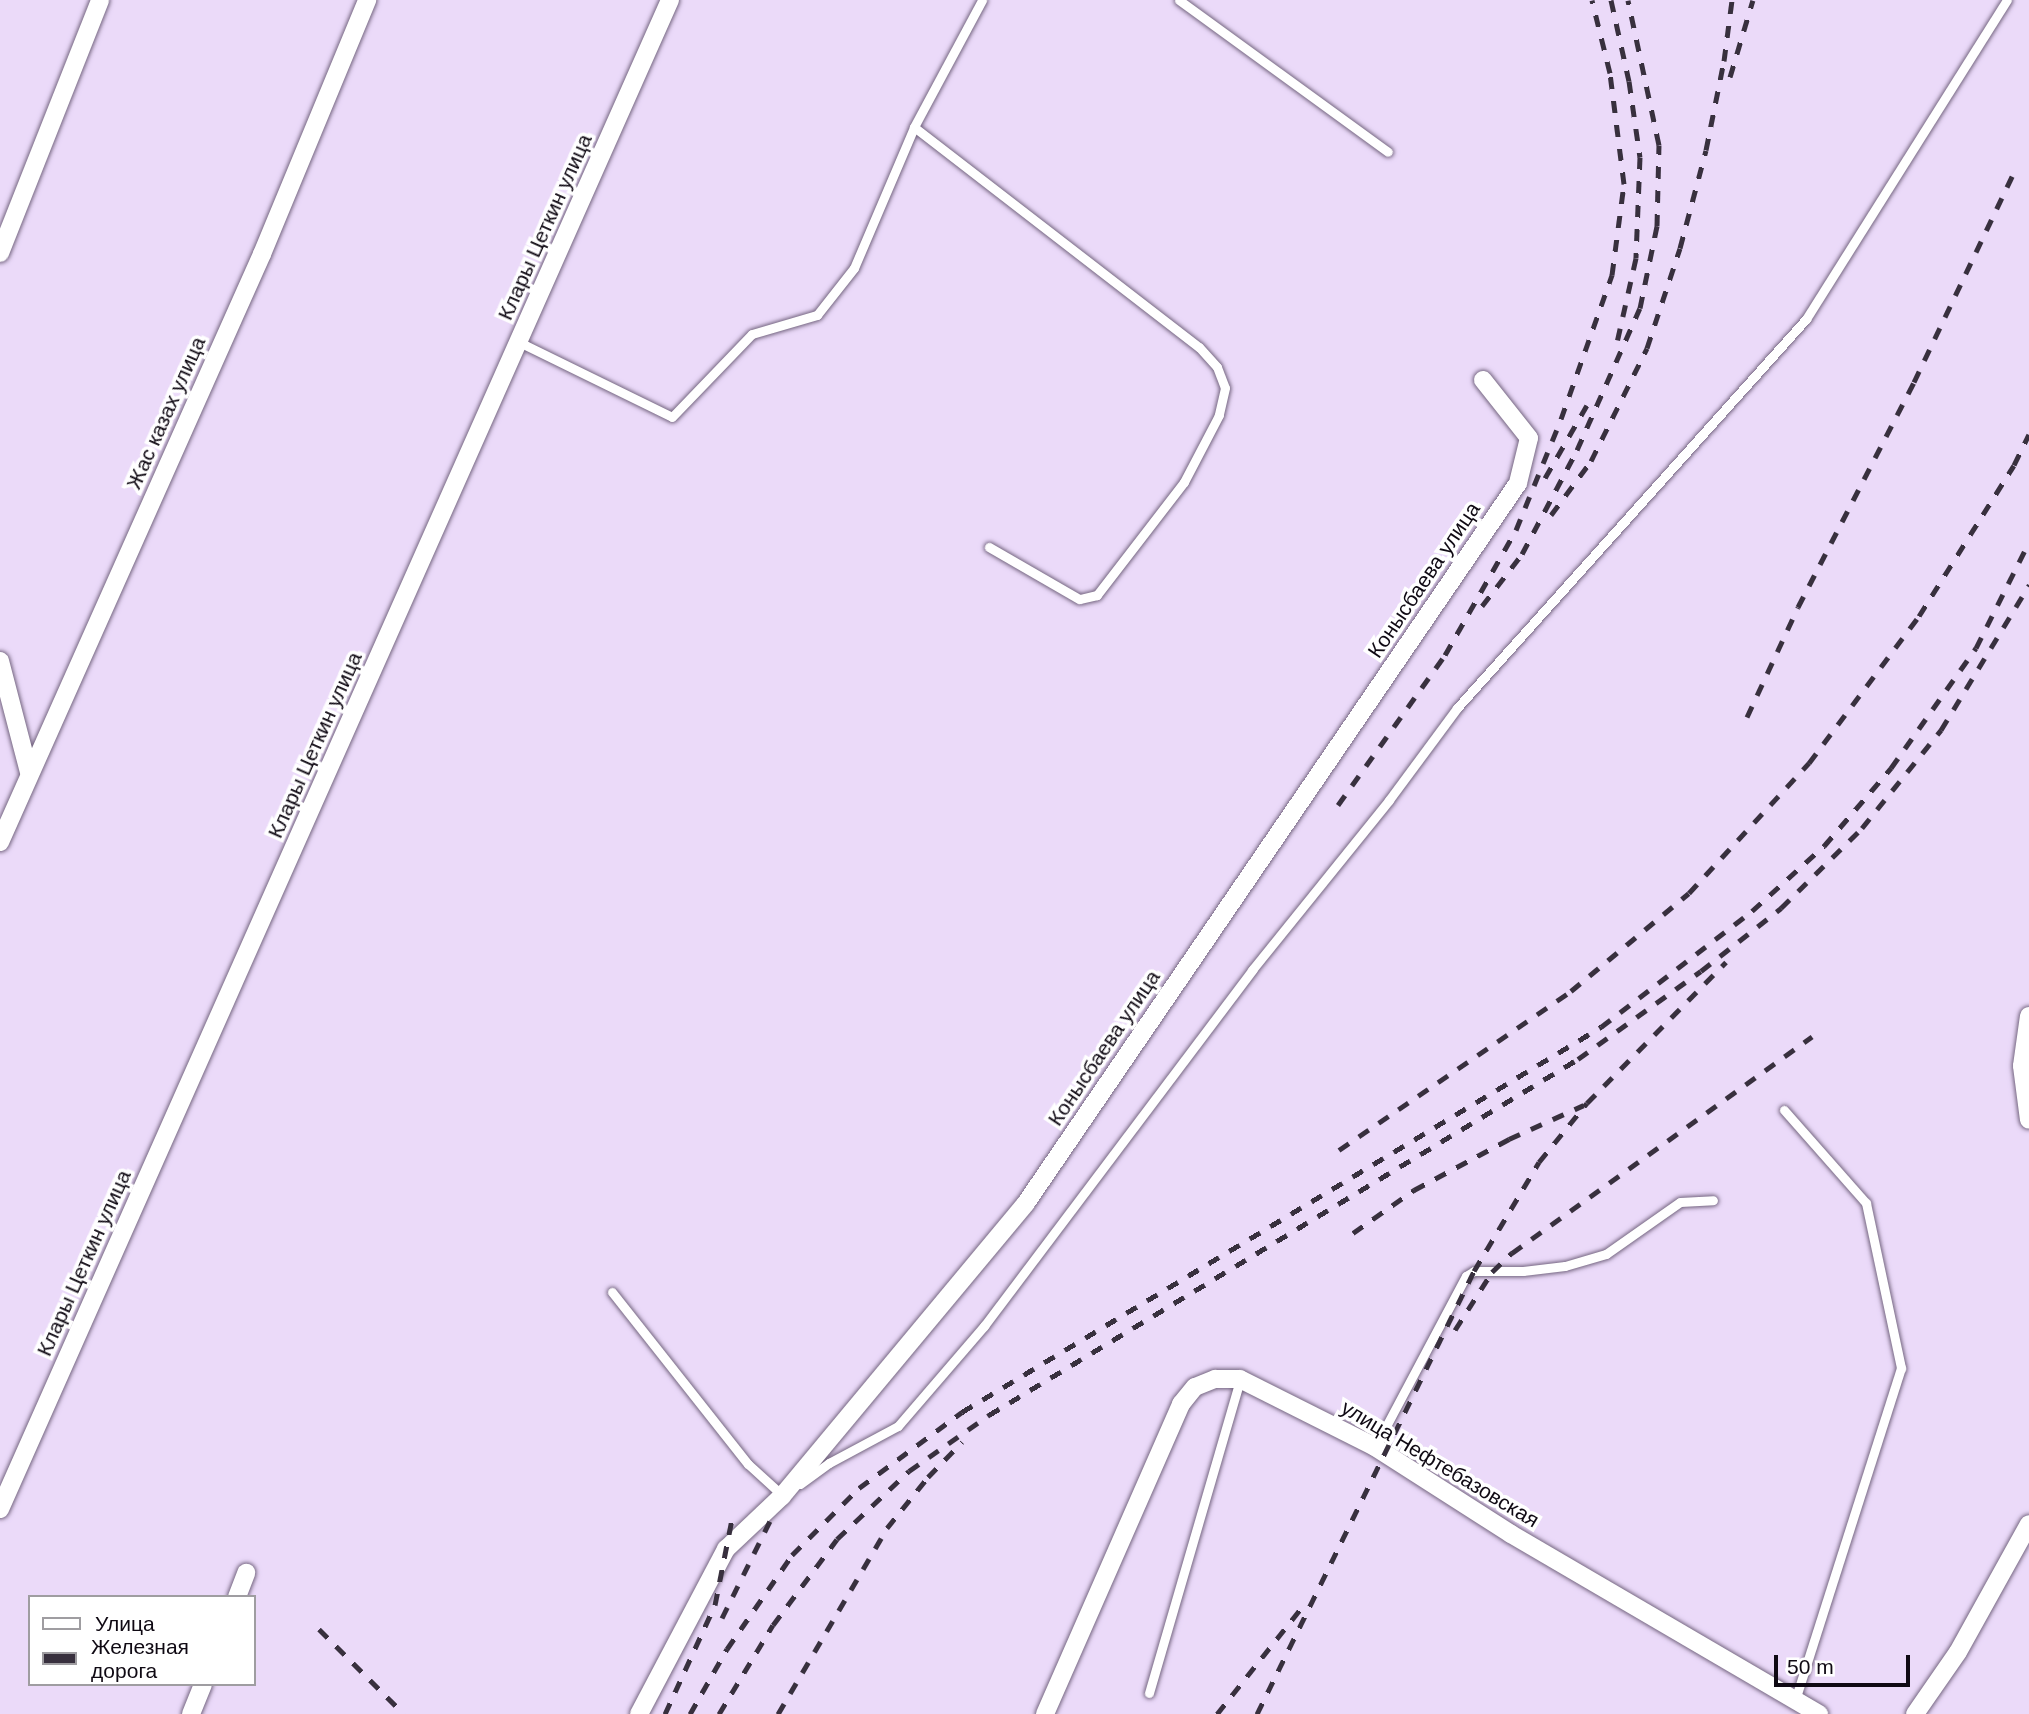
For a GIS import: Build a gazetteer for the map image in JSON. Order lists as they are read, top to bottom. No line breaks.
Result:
{"streets":{"street":["Клары Цеткин улица","Жас казах улица","Конысбаева улица","улица Нефтебазовская"]},"legend":["Улица","Железная дорога"],"scale_bar":"50 m"}
